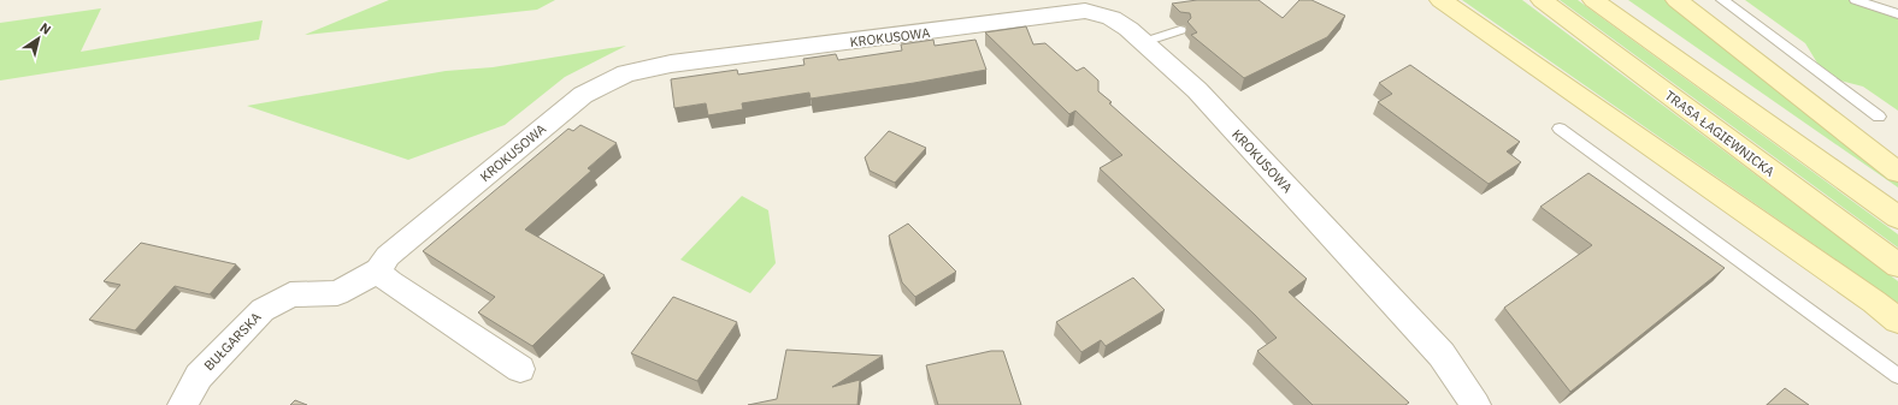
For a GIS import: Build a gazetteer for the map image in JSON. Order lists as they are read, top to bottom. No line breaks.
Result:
{"streets":{"main road":["TRASA ŁAGIEWNICKA"],"street":["KROKUSOWA","BUŁGARSKA"]},"crossings":[["KROKUSOWA","BUŁGARSKA"]],"north":"top right"}
